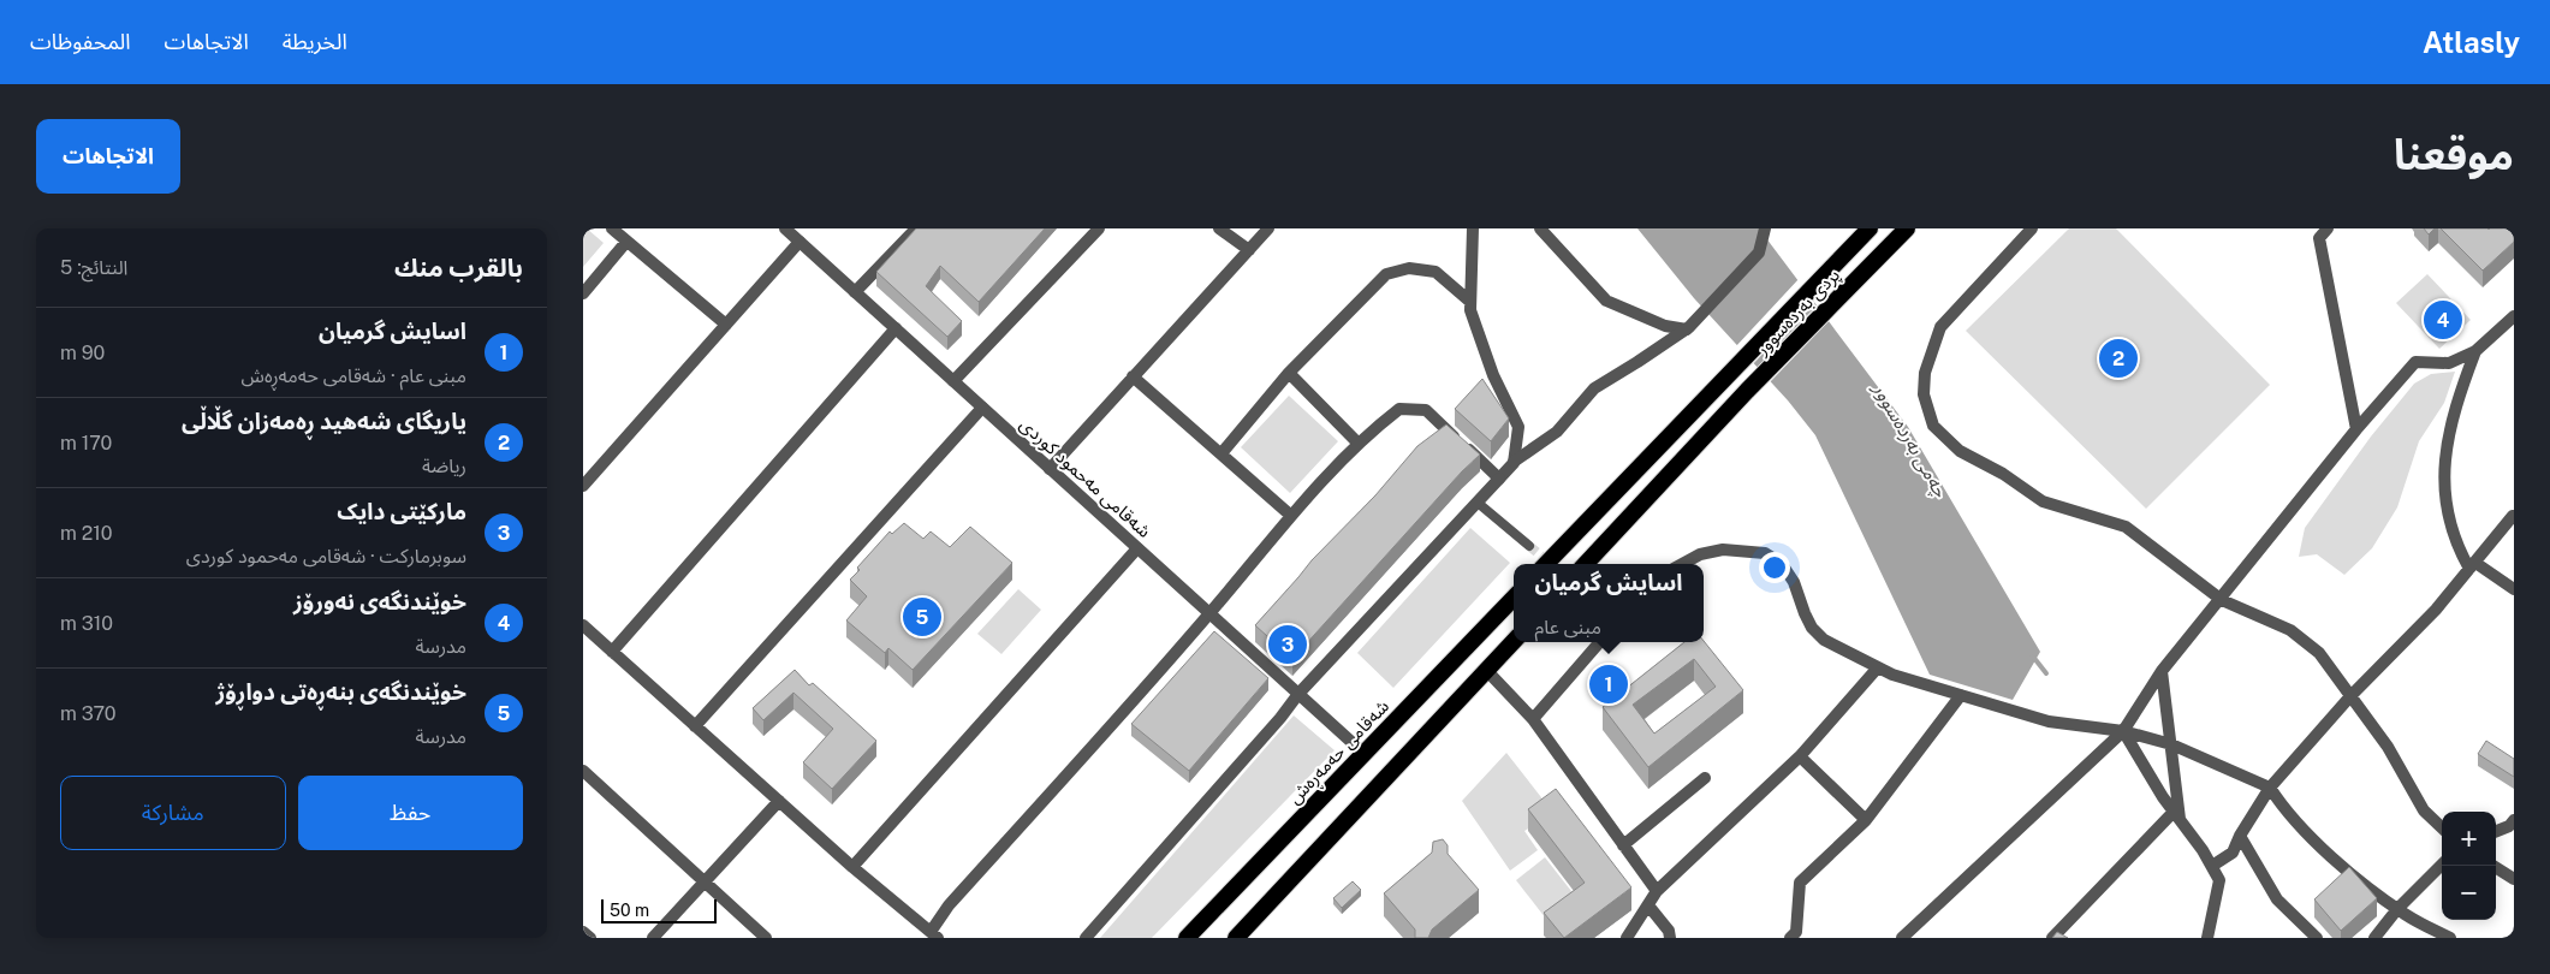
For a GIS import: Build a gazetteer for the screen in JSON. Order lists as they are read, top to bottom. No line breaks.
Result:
{"streets":{"highway":["پردی بەردەسوور","شەقامی حەمەڕەش"],"street":["شەقامی مەحمود کوردی"]},"crossings":[["شەقامی مەحمود کوردی","شەقامی حەمەڕەش"]],"water":["چەمی بەردەسوور"],"scale_bar":"50 m","page":{"header":"Atlasly","nav":["الخريطة","الاتجاهات","المحفوظات"],"title":"موقعنا","buttons":["الاتجاهات",["حفظ","مشاركة"]],"heading":["بالقرب منك","النتائج: 5"],"pins":["4","2","5","3","1"],"list":[{"mark":"1","name":"اسايش گرميان","note":"مبنى عام · شەقامی حەمەڕەش","value":"90 m"},{"mark":"2","name":"یاریگای شەهید ڕەمەزان گڵاڵی","note":"رياضة","value":"170 m"},{"mark":"3","name":"مارکێتی دایک","note":"سوبرماركت · شەقامی مەحمود کوردی","value":"210 m"},{"mark":"4","name":"خوێندنگەی نەورۆز","note":"مدرسة","value":"310 m"},{"mark":"5","name":"خوێندنگەی بنەڕەتی دواڕۆژ","note":"مدرسة","value":"370 m"}],"popup":["اسايش گرميان","مبنى عام"],"map_buttons":["+","−"],"scale":"50 m"}}
